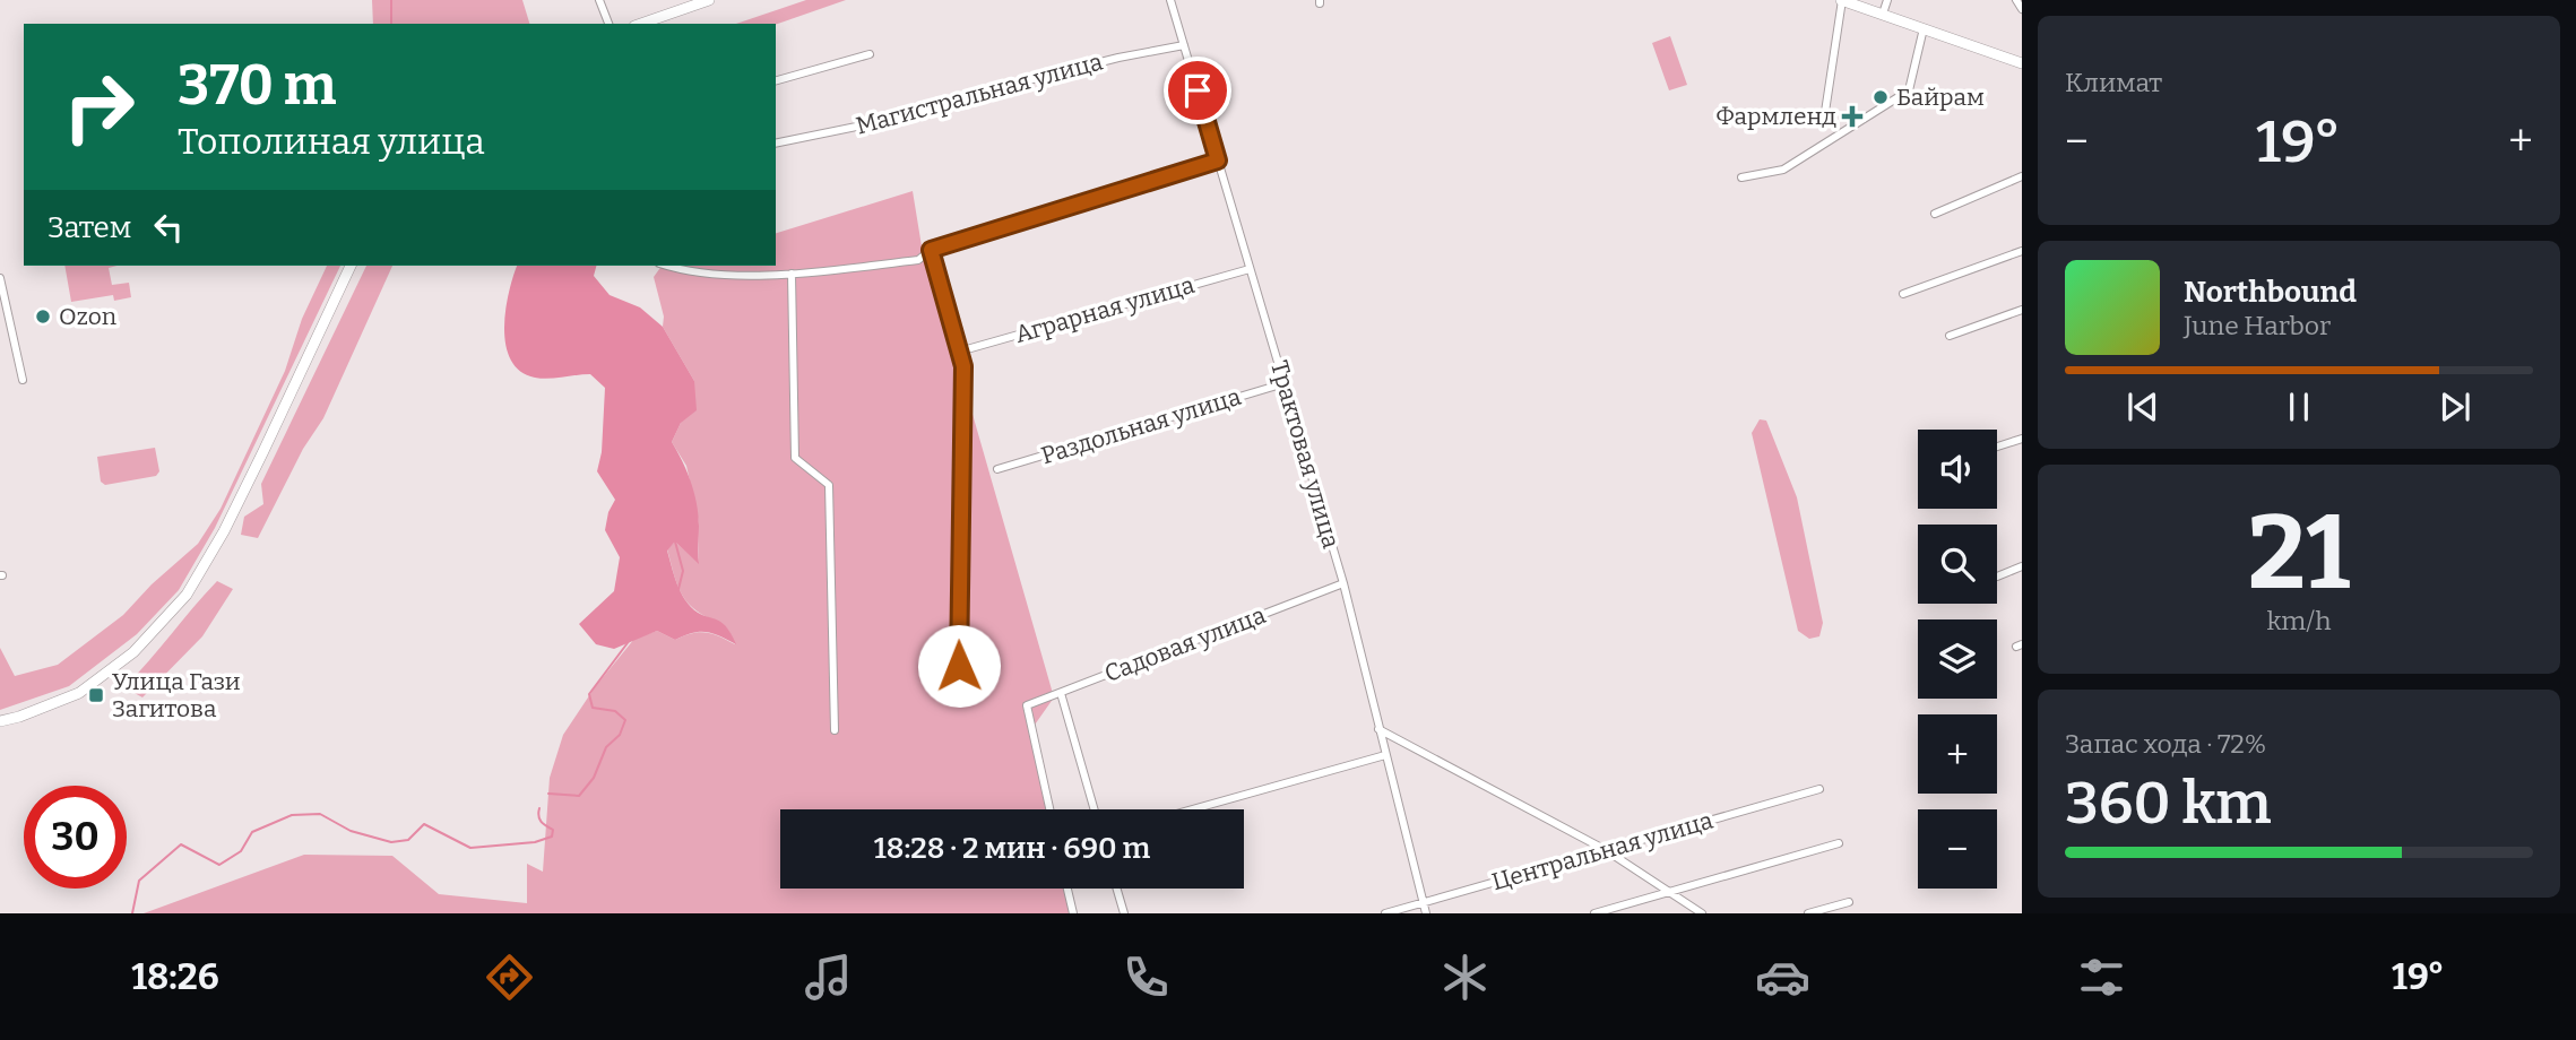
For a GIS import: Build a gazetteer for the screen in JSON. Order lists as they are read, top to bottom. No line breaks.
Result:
{"streets":{"street":["Магистральная улица","Аграрная улица","Раздольная улица","Трактовая улица","Садовая улица","Центральная улица"]},"crossings":[["Магистральная улица","Трактовая улица"],["Аграрная улица","Трактовая улица"],["Раздольная улица","Трактовая улица"],["Трактовая улица","Садовая улица"],["Трактовая улица","Центральная улица"]],"places":{"other":["Байрам","Ozon"],"health":["Фармленд"],"transit":["Улица Гази Загитова"]},"page":{"tile":["Климат",["21","km/h"],["Запас хода · 72%","360 km"]],"turn":["370 m","Тополиная улица"],"heat":["−","19°","+"],"then":"Затем","song":["Northbound","June Harbor"],"map_buttons":["+","−"],"limit":"30","trip":"18:28 · 2 мин · 690 m","tabs":["18:26","19°"]}}
